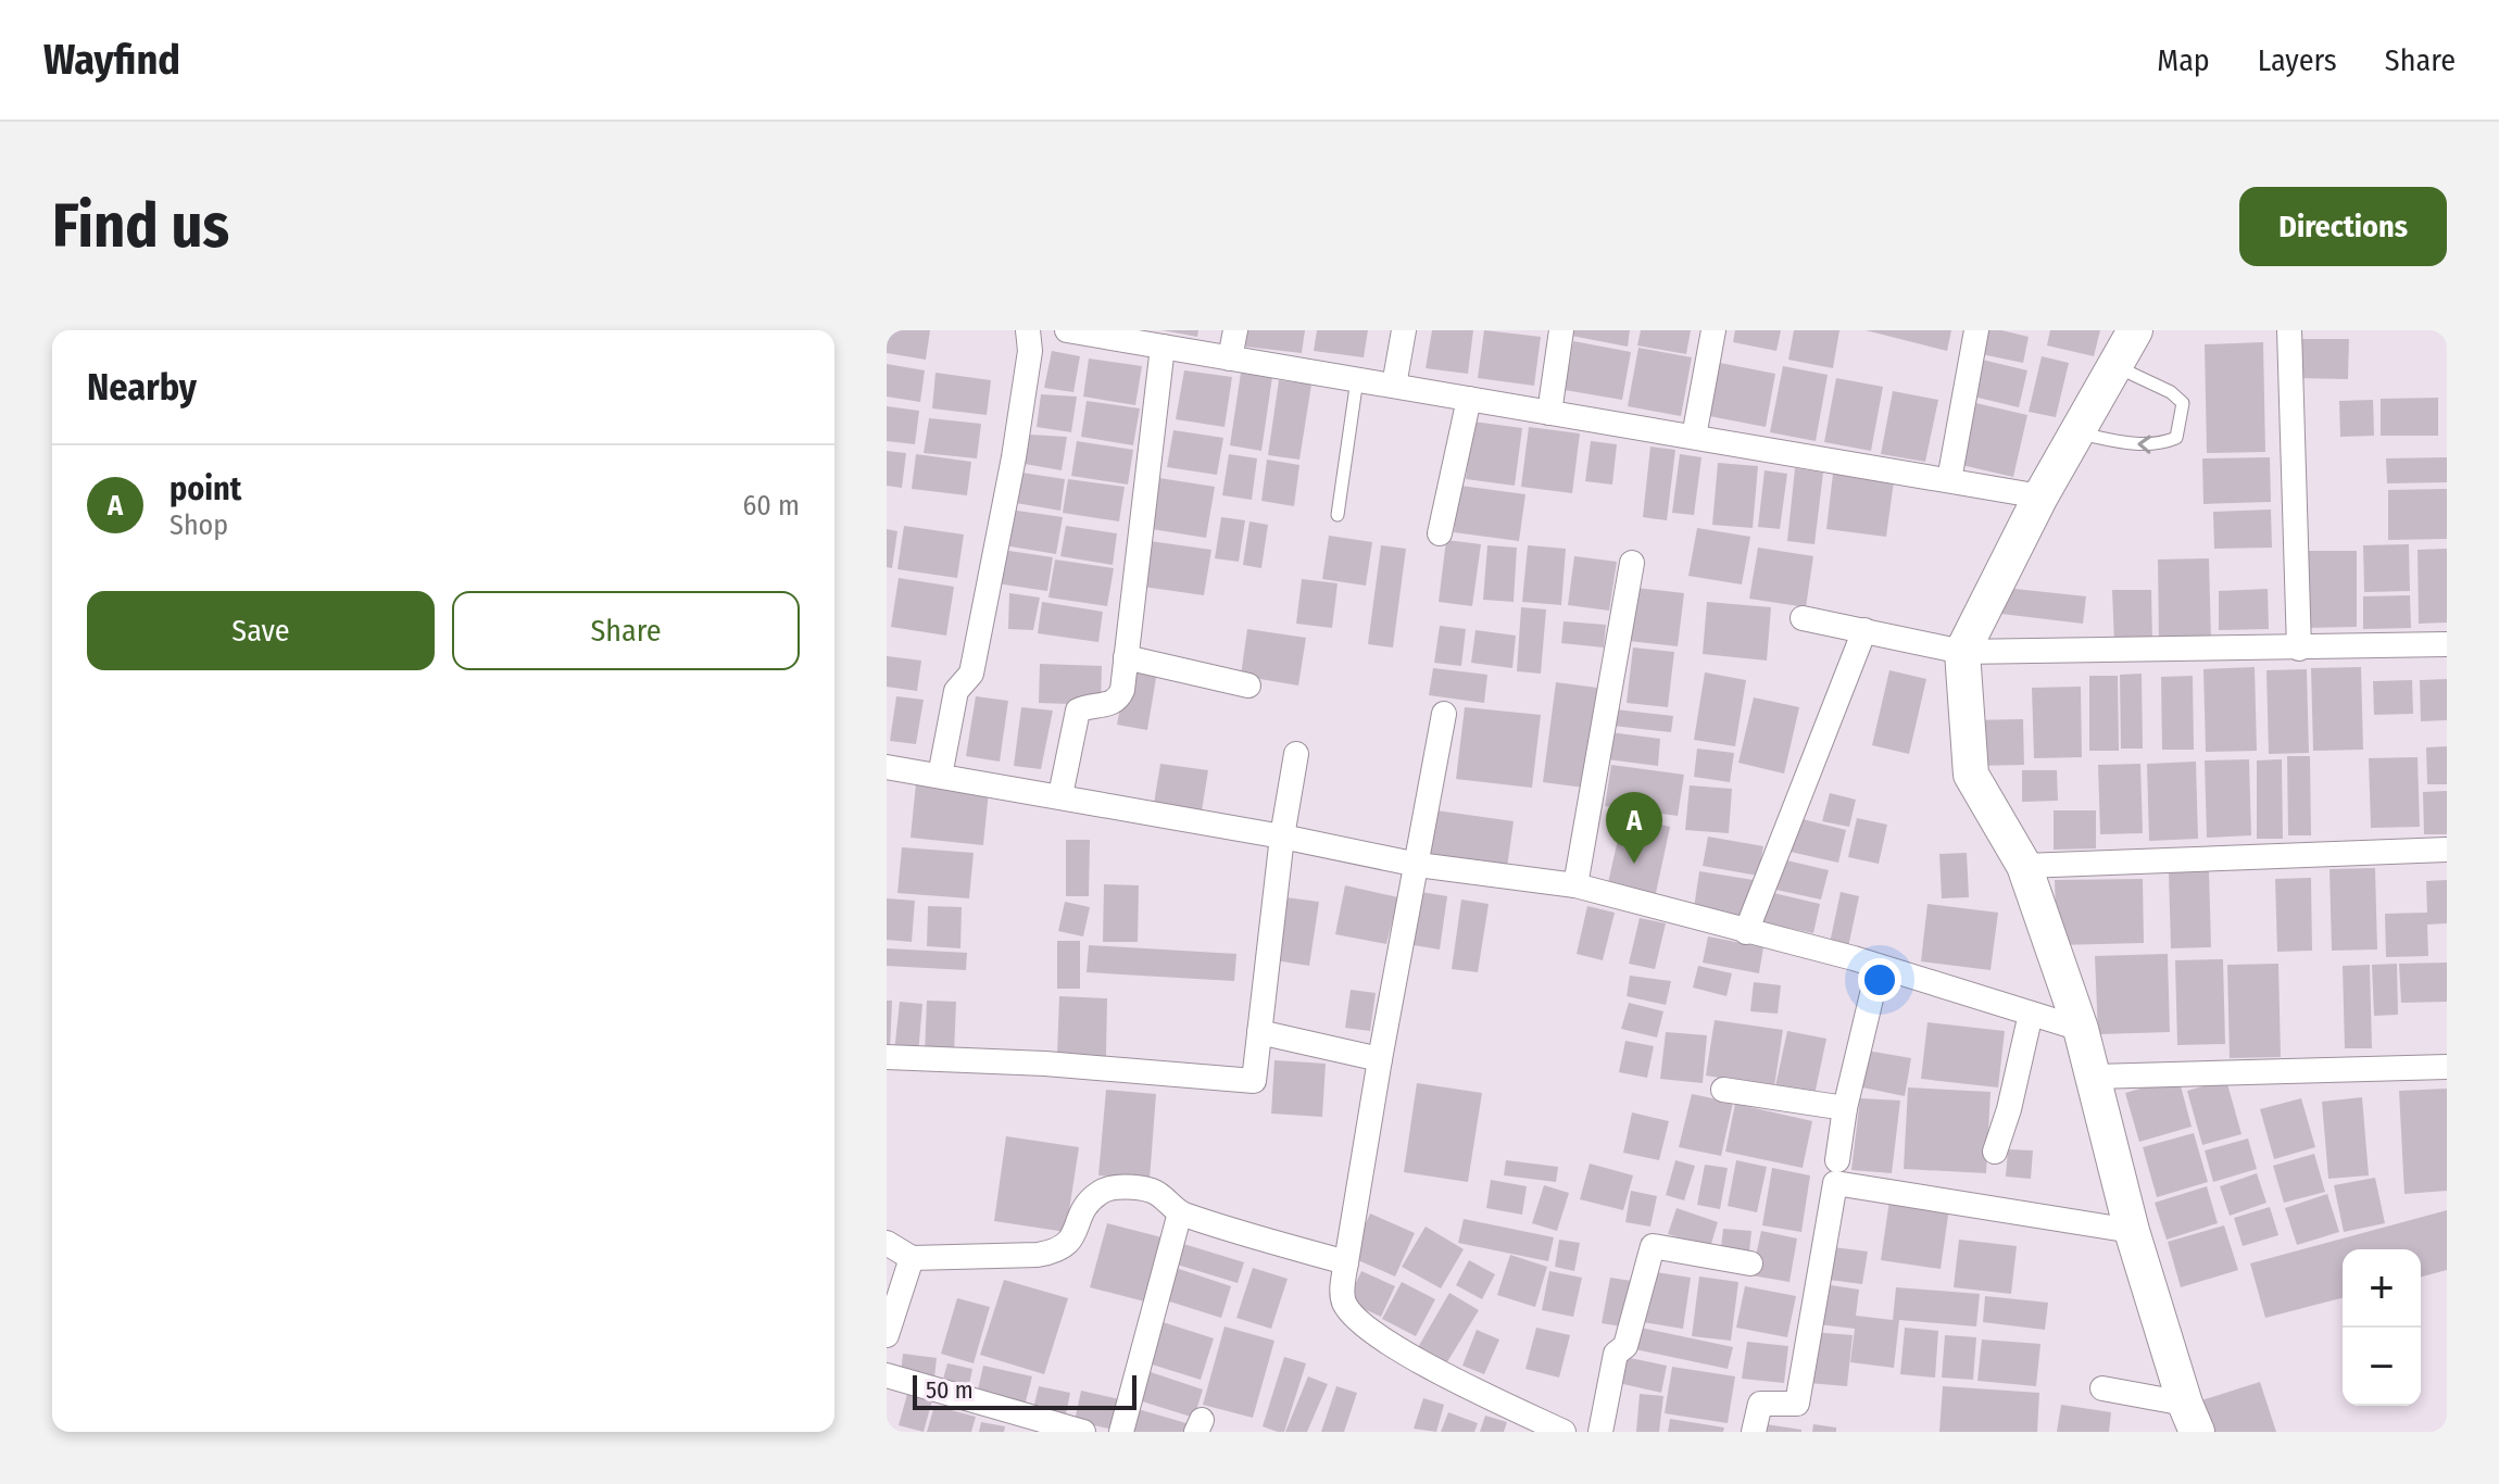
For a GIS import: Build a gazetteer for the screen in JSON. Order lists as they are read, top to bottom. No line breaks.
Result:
{"scale_bar":"50 m","page":{"header":"Wayfind","nav":["Map","Layers","Share"],"buttons":["Directions",["Save","Share"]],"title":"Find us","heading":"Nearby","list":[{"mark":"A","name":"point","note":"Shop","value":"60 m"}],"pins":"A","map_buttons":["+","−"],"scale":"50 m"}}
